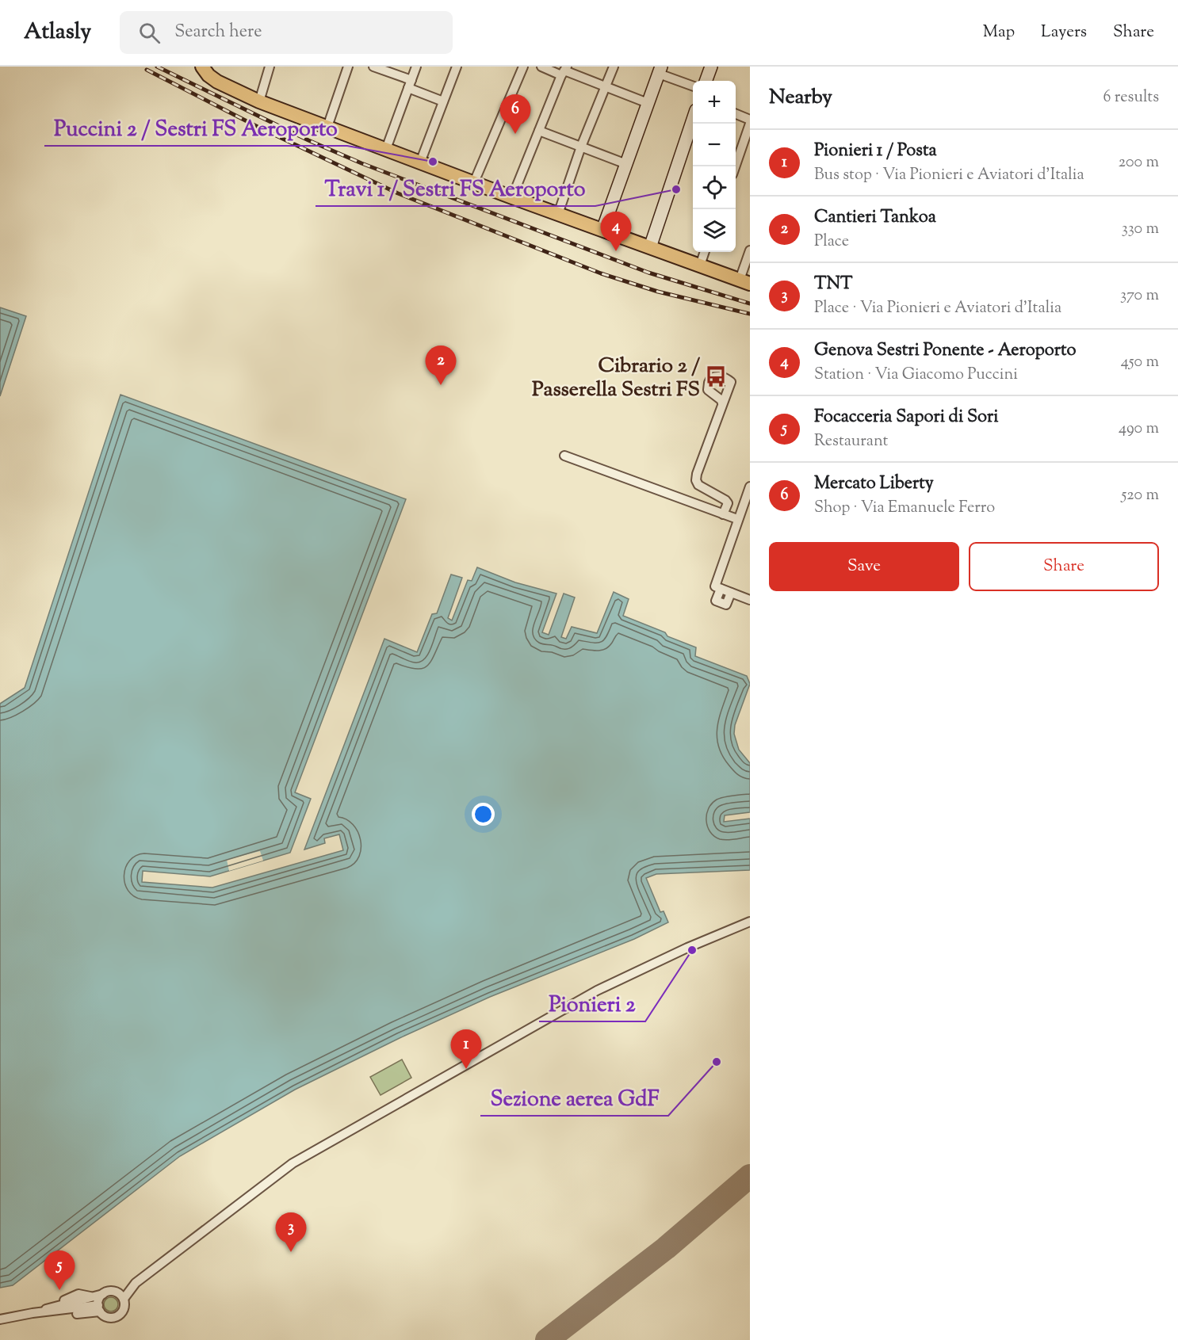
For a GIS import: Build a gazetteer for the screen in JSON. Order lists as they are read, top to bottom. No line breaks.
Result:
{"places":{"other":["Puccini 2 / Sestri FS Aeroporto","Travi 1 / Sestri FS Aeroporto","Pionieri 2","Sezione aerea GdF"],"bus stop":["Cibrario 2 / Passerella Sestri FS"]},"page":{"header":"Atlasly","search":"Search here","nav":["Map","Layers","Share"],"heading":["Nearby","6 results"],"map_buttons":["+","−"],"pins":["6","4","2","1","3","5"],"list":[{"mark":"1","name":"Pionieri 1 / Posta","note":"Bus stop · Via Pionieri e Aviatori d'Italia","value":"200 m"},{"mark":"2","name":"Cantieri Tankoa","note":"Place","value":"330 m"},{"mark":"3","name":"TNT","note":"Place · Via Pionieri e Aviatori d'Italia","value":"370 m"},{"mark":"4","name":"Genova Sestri Ponente - Aeroporto","note":"Station · Via Giacomo Puccini","value":"450 m"},{"mark":"5","name":"Focacceria Sapori di Sori","note":"Restaurant","value":"490 m"},{"mark":"6","name":"Mercato Liberty","note":"Shop · Via Emanuele Ferro","value":"520 m"}],"buttons":["Save","Share"]}}
